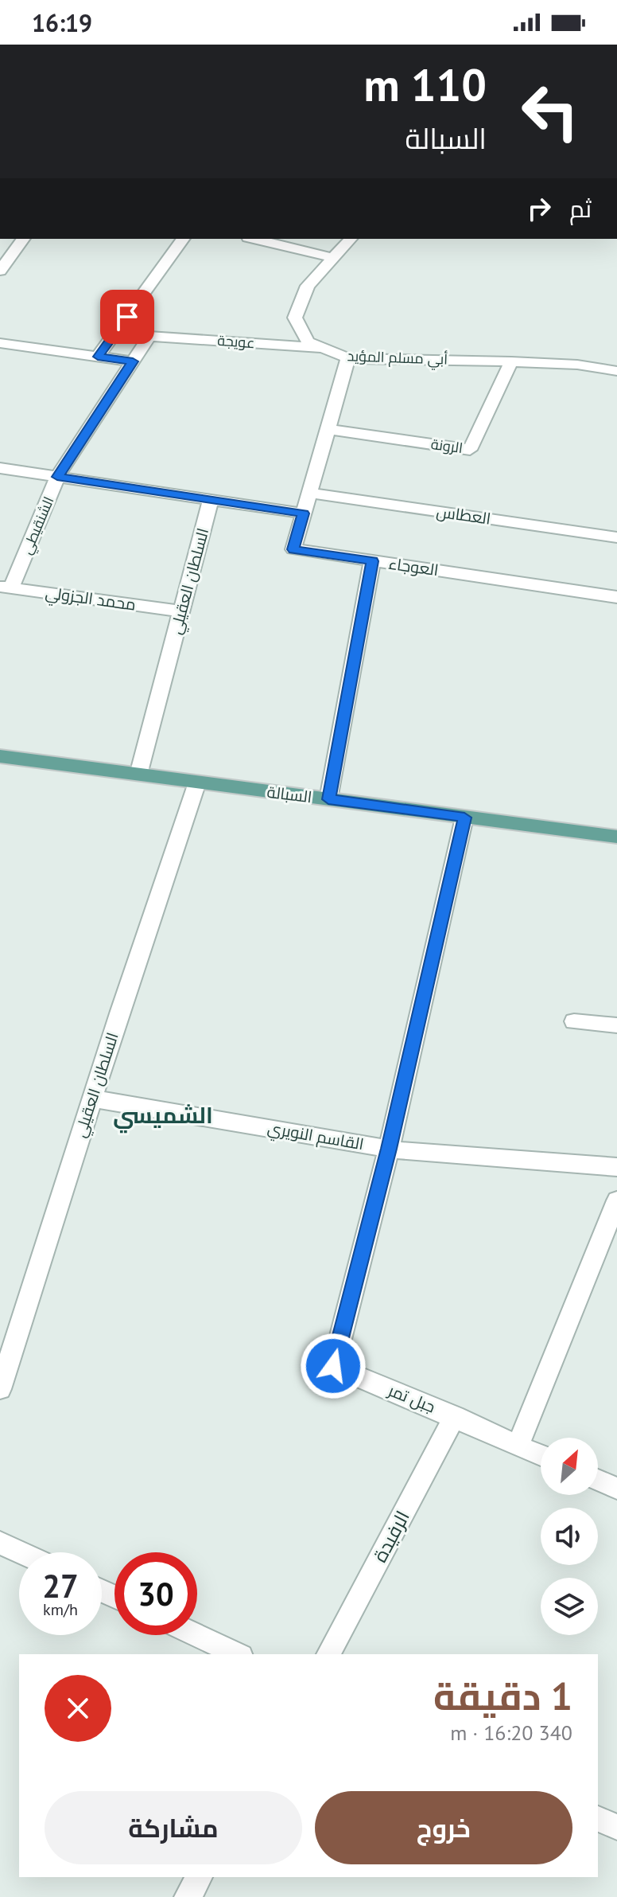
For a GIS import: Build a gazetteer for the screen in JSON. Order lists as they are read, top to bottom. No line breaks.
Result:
{"streets":{"main road":["السبالة"],"street":["عويجة","أبي مسلم المؤيد","الرونة","العطاس","الشنقيطي","العوجاء","السلطان العقيلي","محمد الجزولي","القاسم النويري","جبل تمر","الرفيدة"]},"crossings":[["عويجة","أبي مسلم المؤيد"],["عويجة","الشنقيطي"],["أبي مسلم المؤيد","الرونة"],["أبي مسلم المؤيد","العوجاء"],["الرونة","العوجاء"],["العطاس","العوجاء"],["الشنقيطي","محمد الجزولي"],["السلطان العقيلي","محمد الجزولي"],["السلطان العقيلي","السبالة"],["السلطان العقيلي","القاسم النويري"],["السبالة","جبل تمر"],["القاسم النويري","جبل تمر"],["جبل تمر","الرفيدة"]],"districts":["الشميسي"],"north":"top right","page":{"status":"16:19","turn":["110 m","السبالة"],"then":"ثم","speed":"27 km/h","limit":"30","heading":["1 دقيقة","340 m · 16:20"],"buttons":["خروج","مشاركة"]}}
